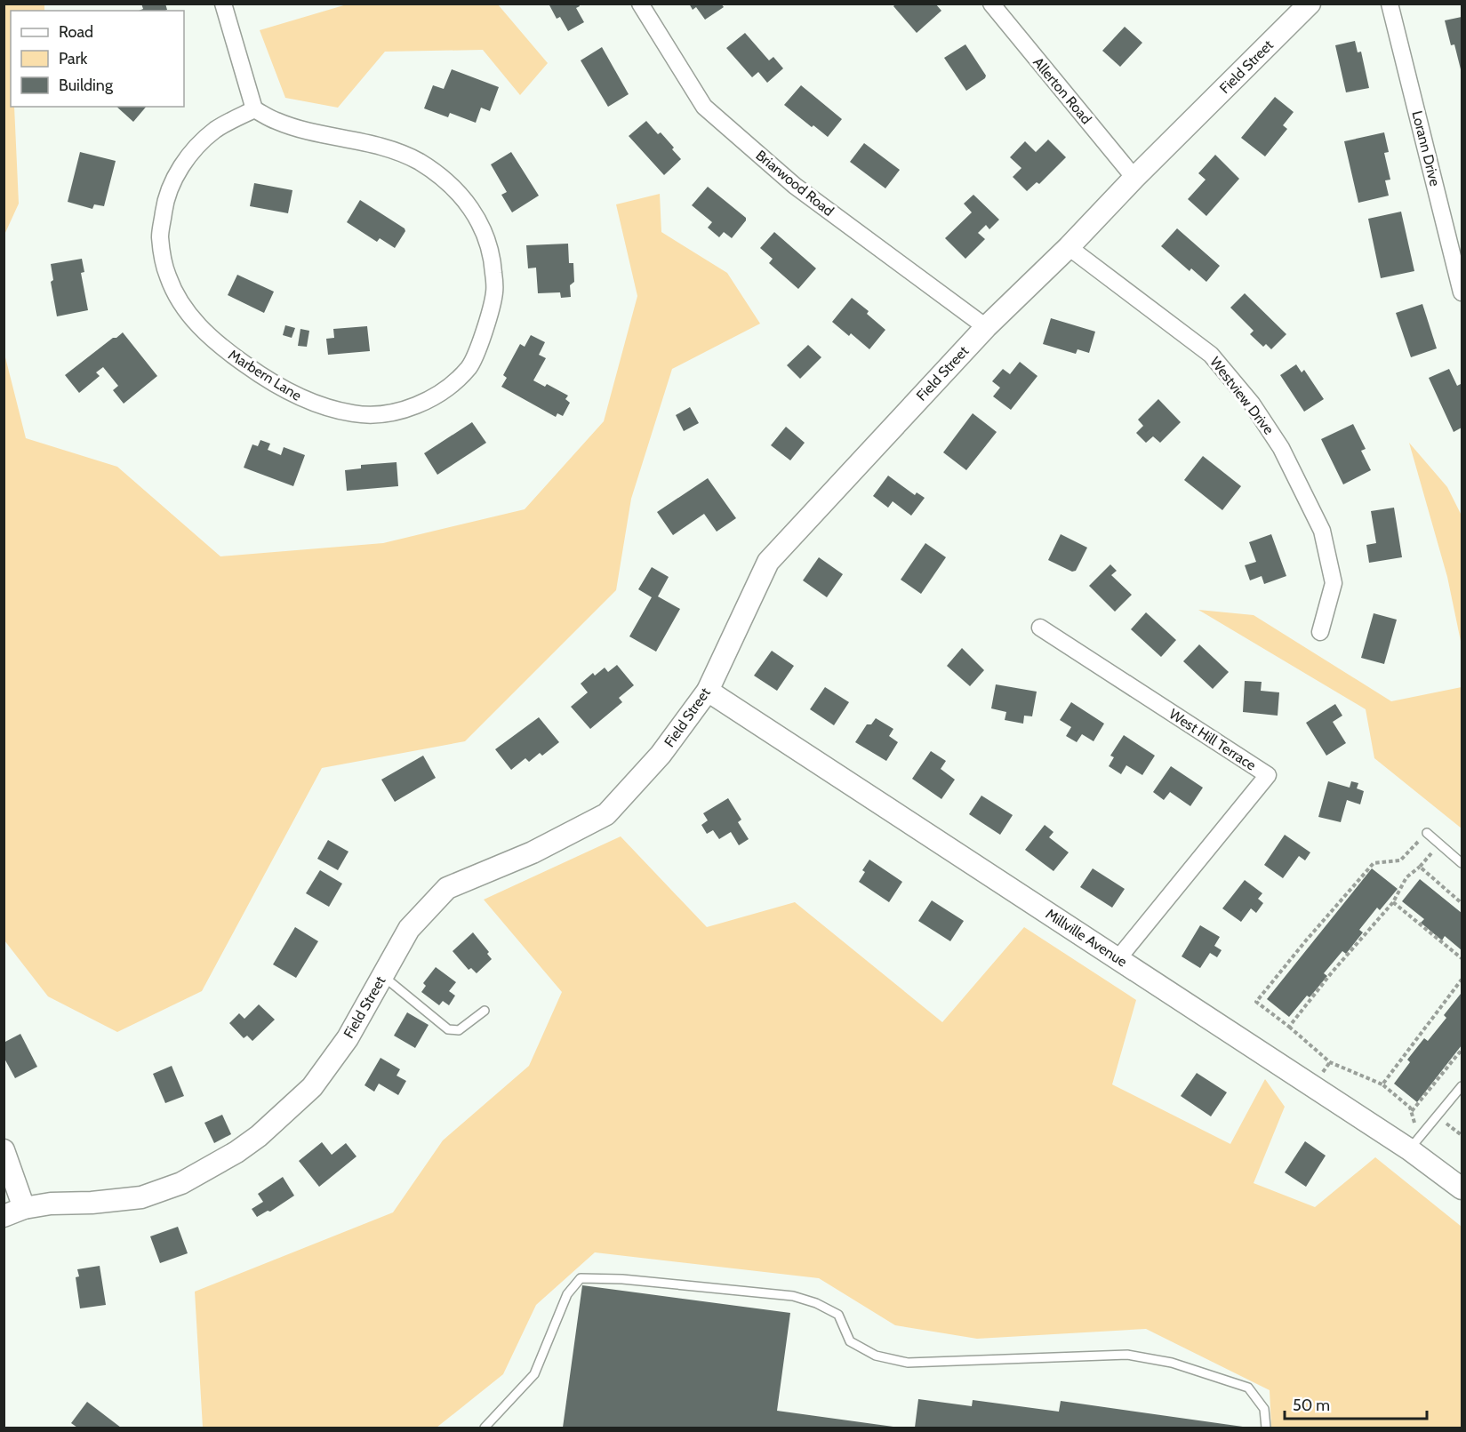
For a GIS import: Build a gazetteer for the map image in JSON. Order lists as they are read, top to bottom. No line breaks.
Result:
{"streets":{"street":["Field Street","Allerton Road","Lorann Drive","Briarwood Road","Marbern Lane","Westview Drive","West Hill Terrace","Millville Avenue"]},"crossings":[["Field Street","Allerton Road"],["Field Street","Briarwood Road"],["Field Street","Westview Drive"],["Field Street","Millville Avenue"],["West Hill Terrace","Millville Avenue"]],"legend":["Road","Park","Building"],"scale_bar":"50 m"}
